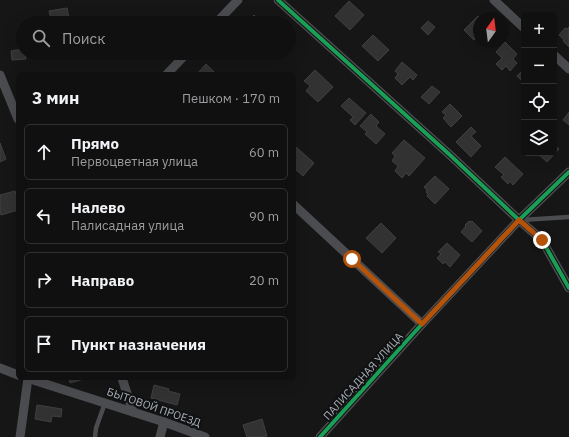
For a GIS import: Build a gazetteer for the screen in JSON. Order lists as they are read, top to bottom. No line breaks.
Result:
{"streets":{"street":["ПАЛИСАДНАЯ УЛИЦА","БЫТОВОЙ ПРОЕЗД"]},"north":"top","page":{"map_buttons":["+","−"],"search":"Поиск","heading":["3 мин","Пешком · 170 m"],"list":[["Прямо","Первоцветная улица","60 m"],["Налево","Палисадная улица","90 m"],["Направо","20 m"],"Пункт назначения"]}}
